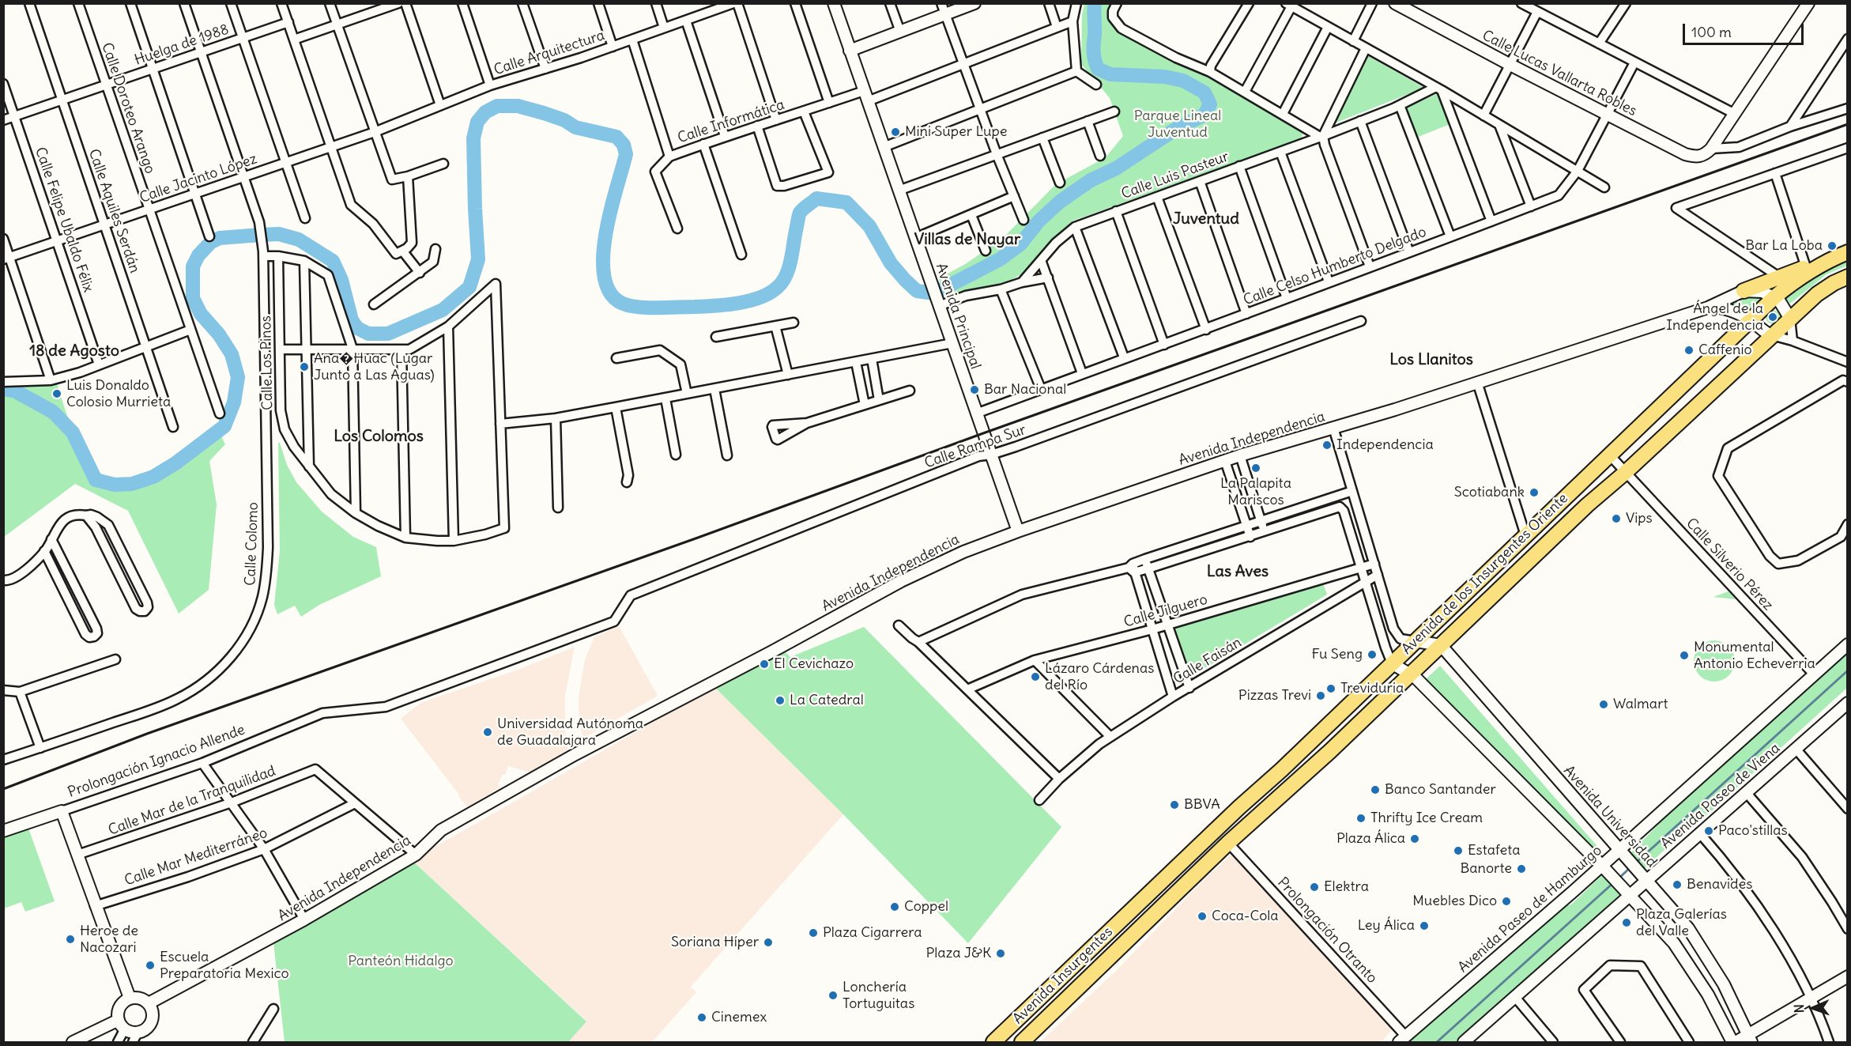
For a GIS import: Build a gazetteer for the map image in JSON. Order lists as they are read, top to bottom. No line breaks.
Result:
{"streets":{"highway":["Avenida de los Insurgentes Oriente","Avenida Insurgentes"],"main road":["Calle Lucas Vallarta Robles","Avenida Principal","Avenida Independencia","Prolongación Ignacio Allende","Avenida Paseo de Viena","Avenida Universidad","Avenida Paseo de Hamburgo"],"street":["Huelga de 1988","Calle Arquitectura","Calle Doroteo Arango","Calle Informática","Calle Luis Pasteur","Calle Jacinto López","Calle Aquiles Serdán","Calle Felipe Ubaldo Félix","Calle Celso Humberto Delgado","Calle Los Pinos","Calle Rampa Sur","Calle Colomo","Calle Silverio Pérez","Calle Jilguero","Calle Faisán","Calle Mar de la Tranquilidad","Calle Mar Mediterráneo","Prolongación Otranto"]},"crossings":[["Huelga de 1988","Calle Doroteo Arango"],["Huelga de 1988","Calle Aquiles Serdán"],["Huelga de 1988","Calle Felipe Ubaldo Félix"],["Huelga de 1988","Calle Colomo"],["Calle Arquitectura","Calle Informática"],["Calle Arquitectura","Calle Jacinto López"],["Calle Lucas Vallarta Robles","Calle Celso Humberto Delgado"],["Calle Doroteo Arango","Calle Jacinto López"],["Calle Informática","Avenida Principal"],["Calle Jacinto López","Calle Aquiles Serdán"],["Calle Jacinto López","Calle Felipe Ubaldo Félix"],["Calle Jacinto López","Calle Colomo"],["Calle Celso Humberto Delgado","Avenida Principal"],["Avenida Principal","Avenida Independencia"],["Avenida Principal","Calle Rampa Sur"],["Avenida Independencia","Avenida de los Insurgentes Oriente"],["Calle Rampa Sur","Prolongación Ignacio Allende"],["Calle Silverio Pérez","Avenida de los Insurgentes Oriente"],["Calle Silverio Pérez","Avenida Paseo de Hamburgo"],["Avenida de los Insurgentes Oriente","Avenida Universidad"],["Avenida de los Insurgentes Oriente","Prolongación Otranto"],["Avenida de los Insurgentes Oriente","Avenida Insurgentes"],["Avenida Paseo de Viena","Avenida Universidad"],["Calle Mar de la Tranquilidad","Calle Mar Mediterráneo"],["Avenida Universidad","Avenida Paseo de Hamburgo"],["Avenida Paseo de Hamburgo","Prolongación Otranto"]],"districts":["Juventud","Villas de Nayar","18 de Agosto","Los Llanitos","Los Colomos","Las Aves"],"parks":["Parque Lineal Juventud","Panteón Hidalgo"],"places":["Mini Super Lupe","Bar La Loba","Ángel de la Independencia","Caffenio","Ana�Huac (Lugar Junto a Las Aguas)","Bar Nacional","Luis Donaldo Colosio Murrieta","Independencia","La Palapita Mariscos","Scotiabank","Vips","Fu Seng","Monumental Antonio Echeverria","El Cevichazo","Lázaro Cárdenas del Río","Treviduria","Pizzas Trevi","La Catedral","Walmart","Universidad Autónoma de Guadalajara","Banco Santander","BBVA","Thrifty Ice Cream","Paco'stillas","Plaza Álica","Estafeta","Banorte","Benavides","Elektra","Muebles Dico","Coppel","Coca-Cola","Plaza Galerías del Valle","Ley Álica","Plaza Cigarrera","Heroe de Nacozari","Soriana Híper","Plaza J&K","Escuela Preparatoria Mexico","Lonchería Tortuguitas","Cinemex"],"scale_bar":"100 m","north":"left"}
